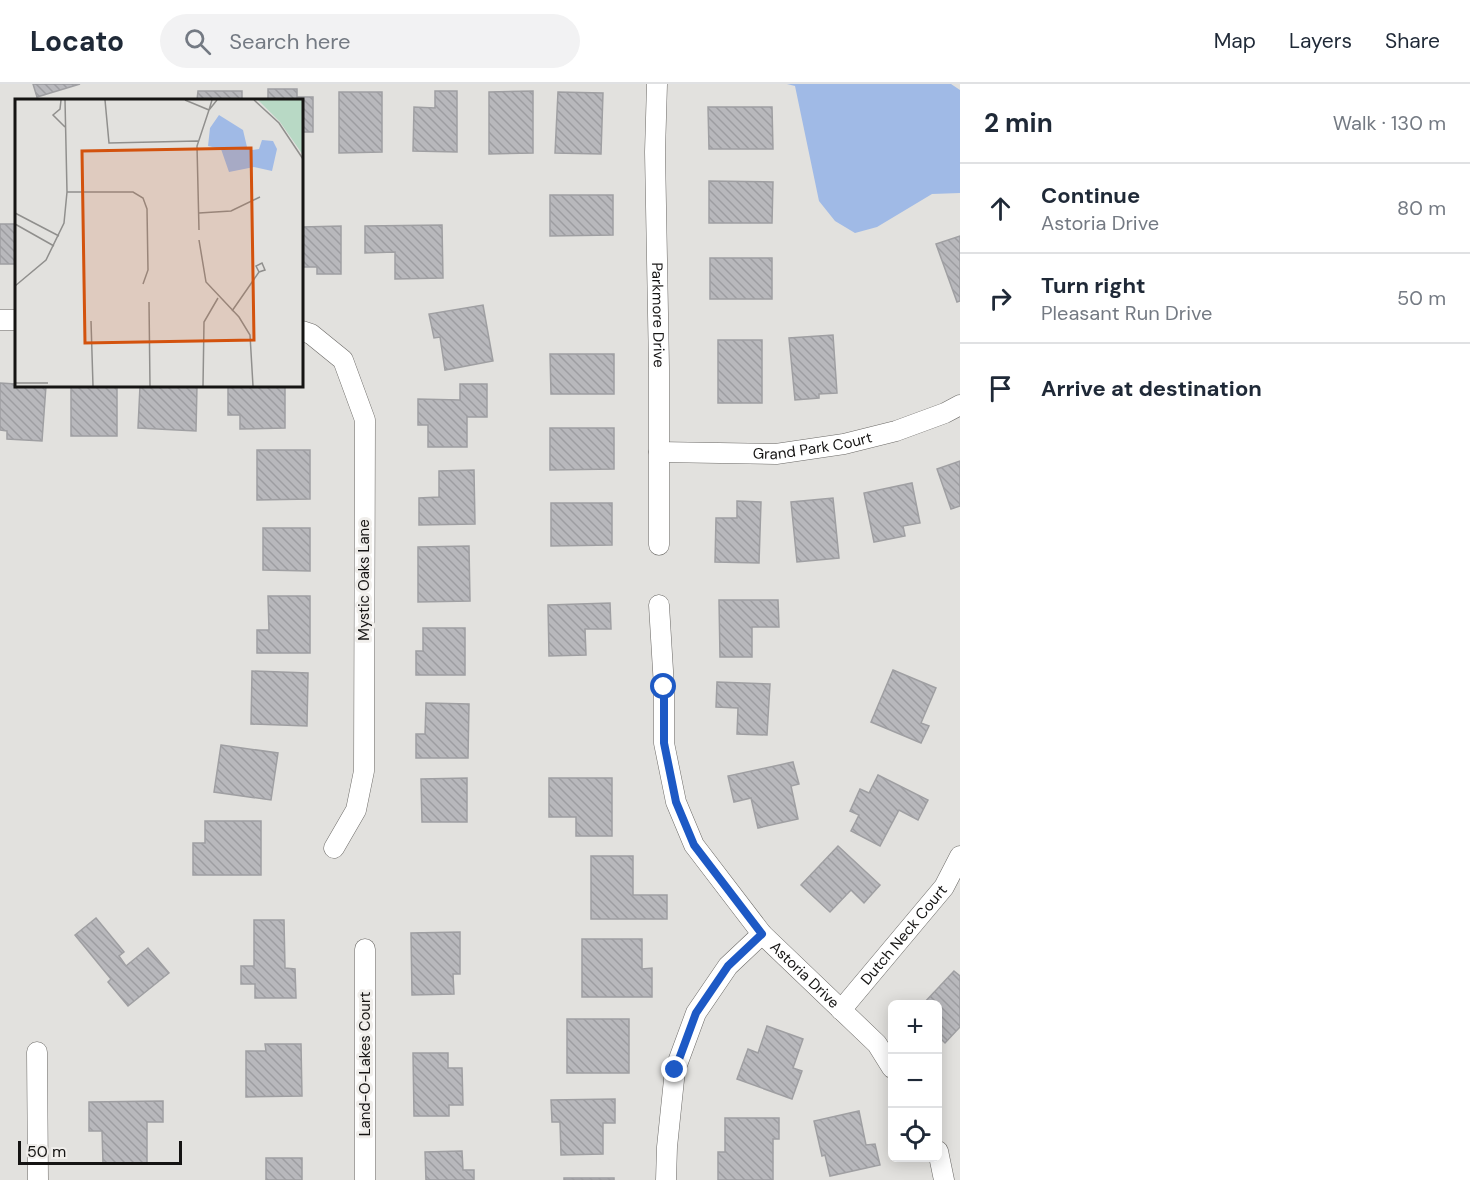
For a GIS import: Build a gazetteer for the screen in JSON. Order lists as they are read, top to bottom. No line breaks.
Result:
{"streets":{"street":["Parkmore Drive","Grand Park Court","Mystic Oaks Lane","Dutch Neck Court","Astoria Drive","Land-O-Lakes Court"]},"crossings":[["Parkmore Drive","Grand Park Court"],["Dutch Neck Court","Astoria Drive"]],"scale_bar":"50 m","page":{"header":"Locato","search":"Search here","nav":["Map","Layers","Share"],"heading":["2 min","Walk · 130 m"],"list":[["Continue","Astoria Drive","80 m"],["Turn right","Pleasant Run Drive","50 m"],"Arrive at destination"],"map_buttons":["+","−"],"scale":"50 m"}}
